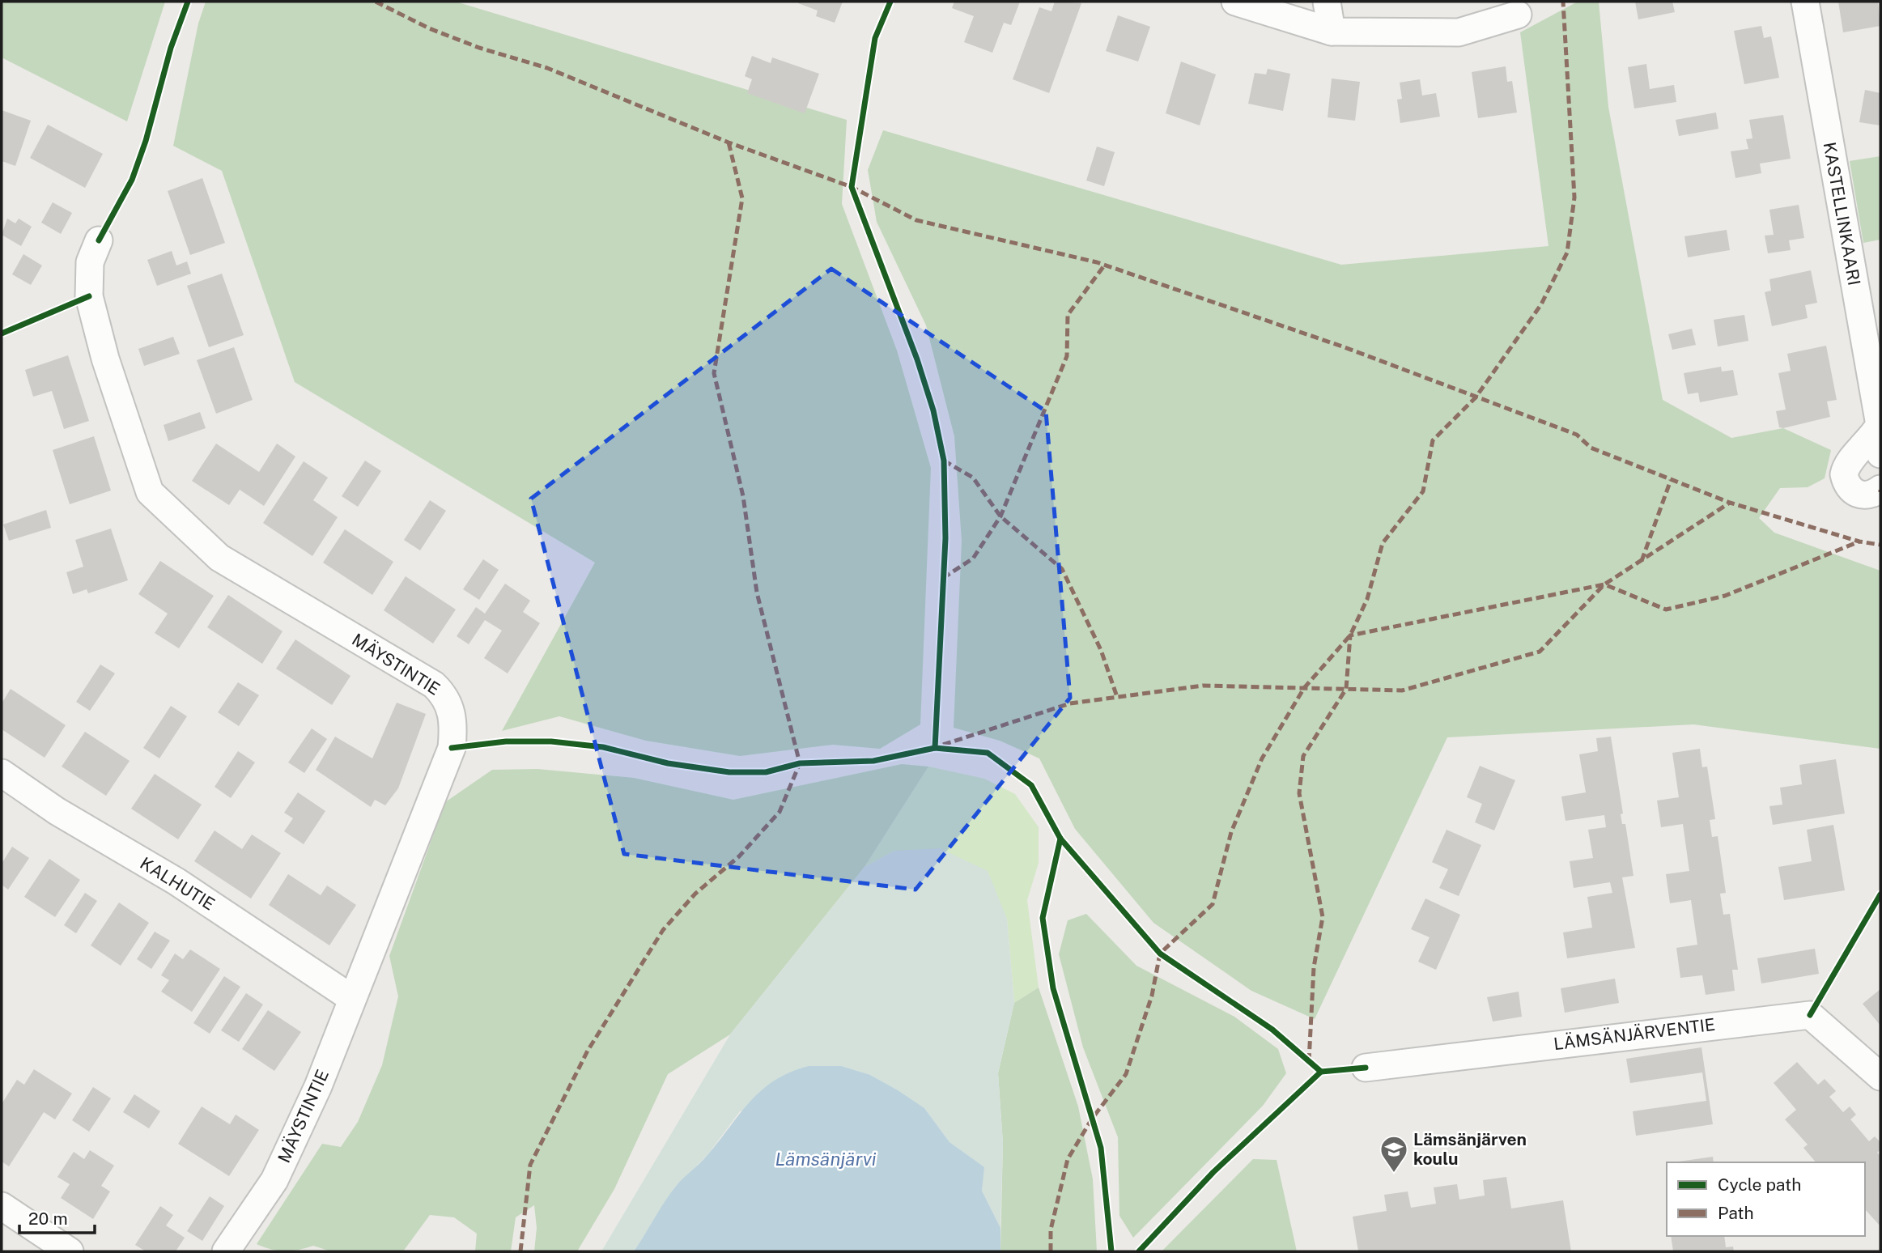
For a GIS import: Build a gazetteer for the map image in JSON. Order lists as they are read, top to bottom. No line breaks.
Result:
{"streets":{"street":["KASTELLINKAARI","MÄYSTINTIE","KALHUTIE","LÄMSÄNJÄRVENTIE"]},"crossings":[["MÄYSTINTIE","KALHUTIE"]],"water":["Lämsänjärvi"],"places":{"school or university":["Lämsänjärven koulu"]},"legend":["Cycle path","Path"],"scale_bar":"20 m"}
